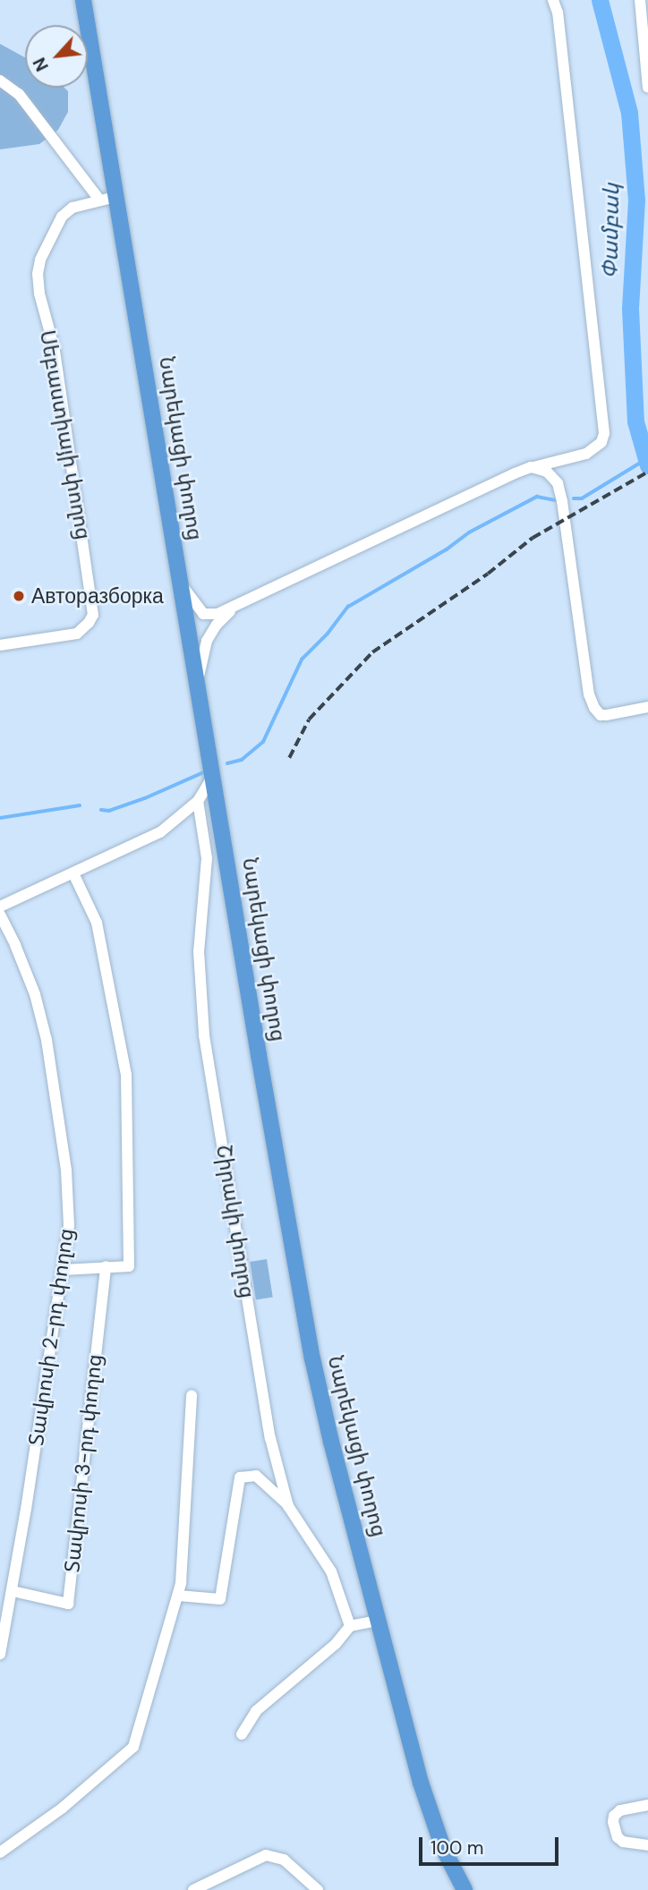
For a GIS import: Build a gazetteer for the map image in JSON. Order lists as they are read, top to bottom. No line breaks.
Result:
{"streets":{"highway":["Նարեկացի փողոց"],"street":["Սեբաստիայի փողոց","Շիրակի փողոց","Տավրոսի 2-րդ փողոց","Տավրոսի 3-րդ փողոց"]},"crossings":[["Սեբաստիայի փողոց","Նարեկացի փողոց"],["Տավրոսի 2-րդ փողոց","Տավրոսի 3-րդ փողոց"]],"water":["Փամբակ"],"places":["Авторазборка"],"scale_bar":"100 m","north":"bottom left"}
